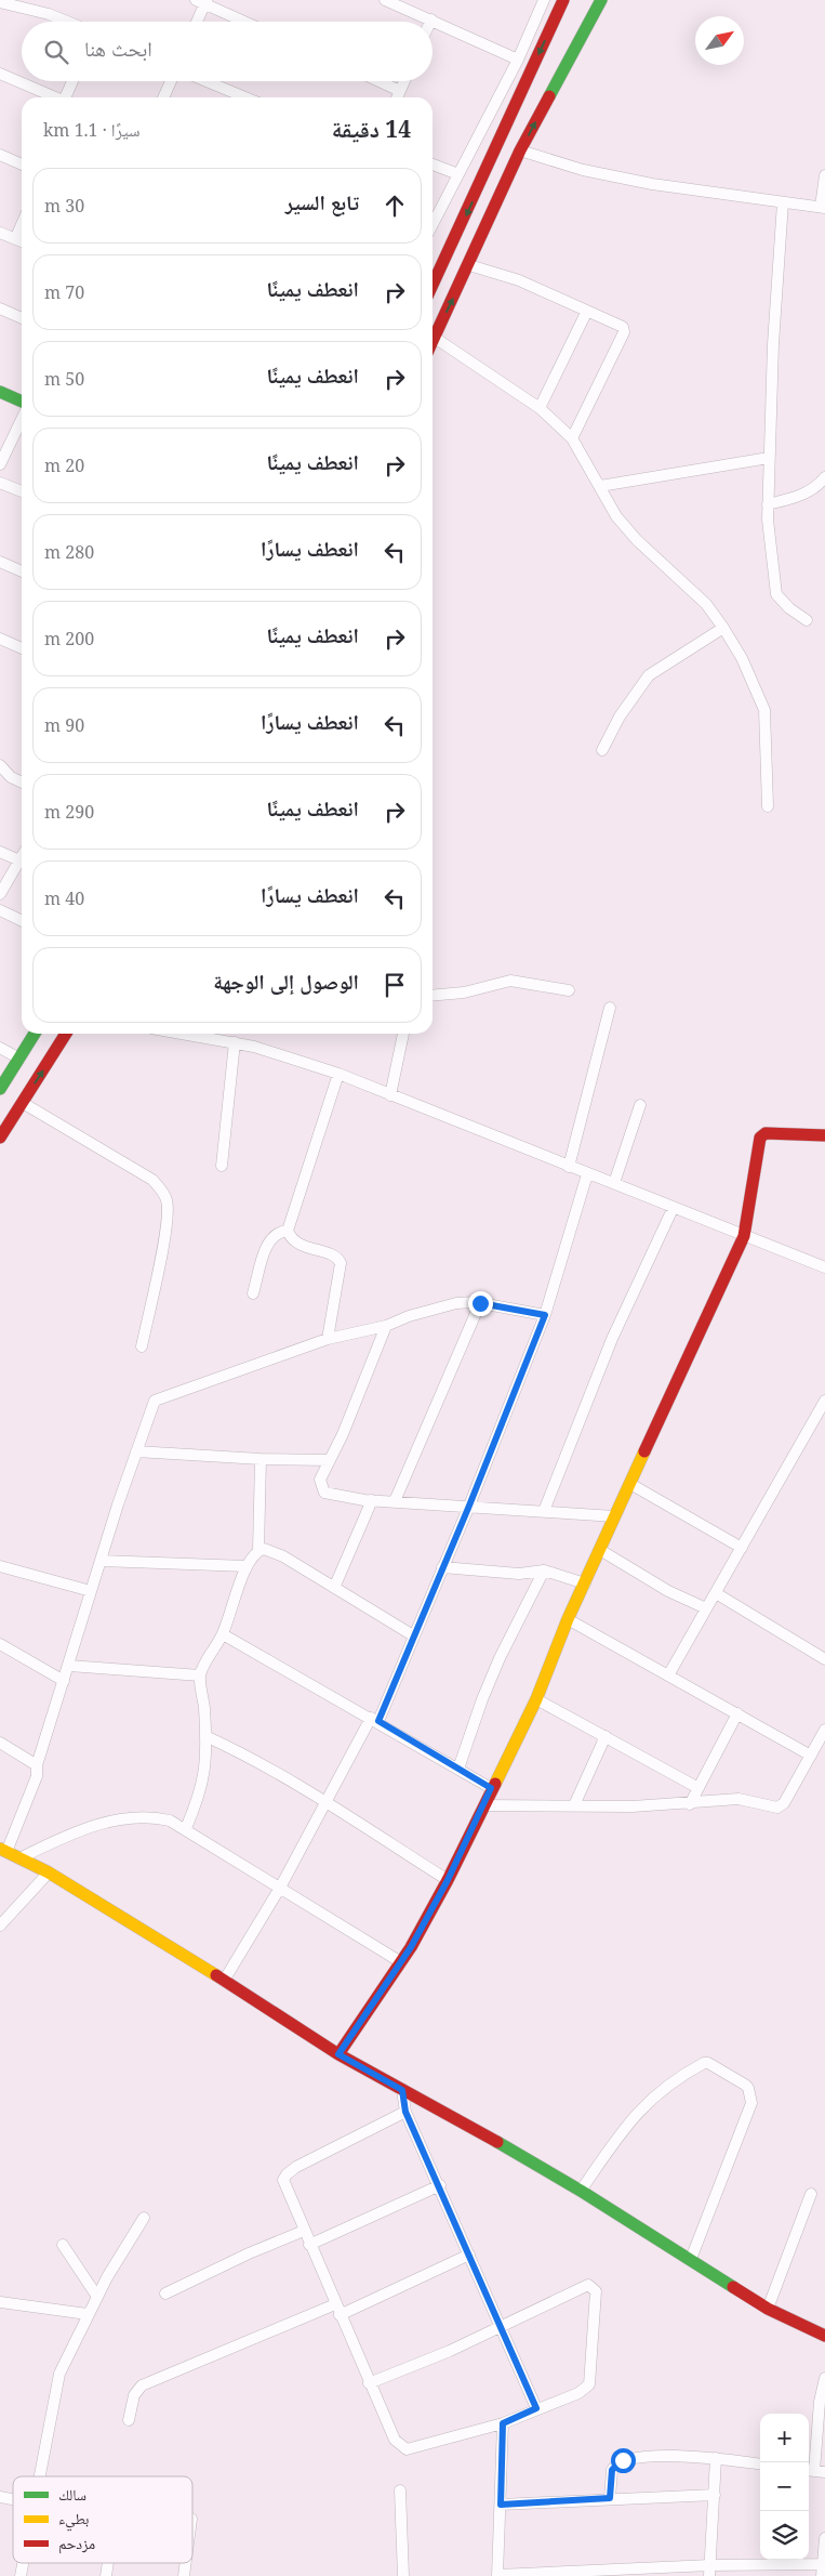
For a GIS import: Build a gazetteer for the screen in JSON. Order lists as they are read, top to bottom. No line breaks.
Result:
{"legend":["سالك","بطيء","مزدحم"],"north":"top right","page":{"search":"ابحث هنا","heading":["14 دقيقة","سيرًا · 1.1 km"],"list":[["تابع السير","30 m"],["انعطف يمينًا","70 m"],["انعطف يمينًا","50 m"],["انعطف يمينًا","20 m"],["انعطف يسارًا","280 m"],["انعطف يمينًا","200 m"],["انعطف يسارًا","90 m"],["انعطف يمينًا","290 m"],["انعطف يسارًا","40 m"],"الوصول إلى الوجهة"],"map_buttons":["+","−"]}}
